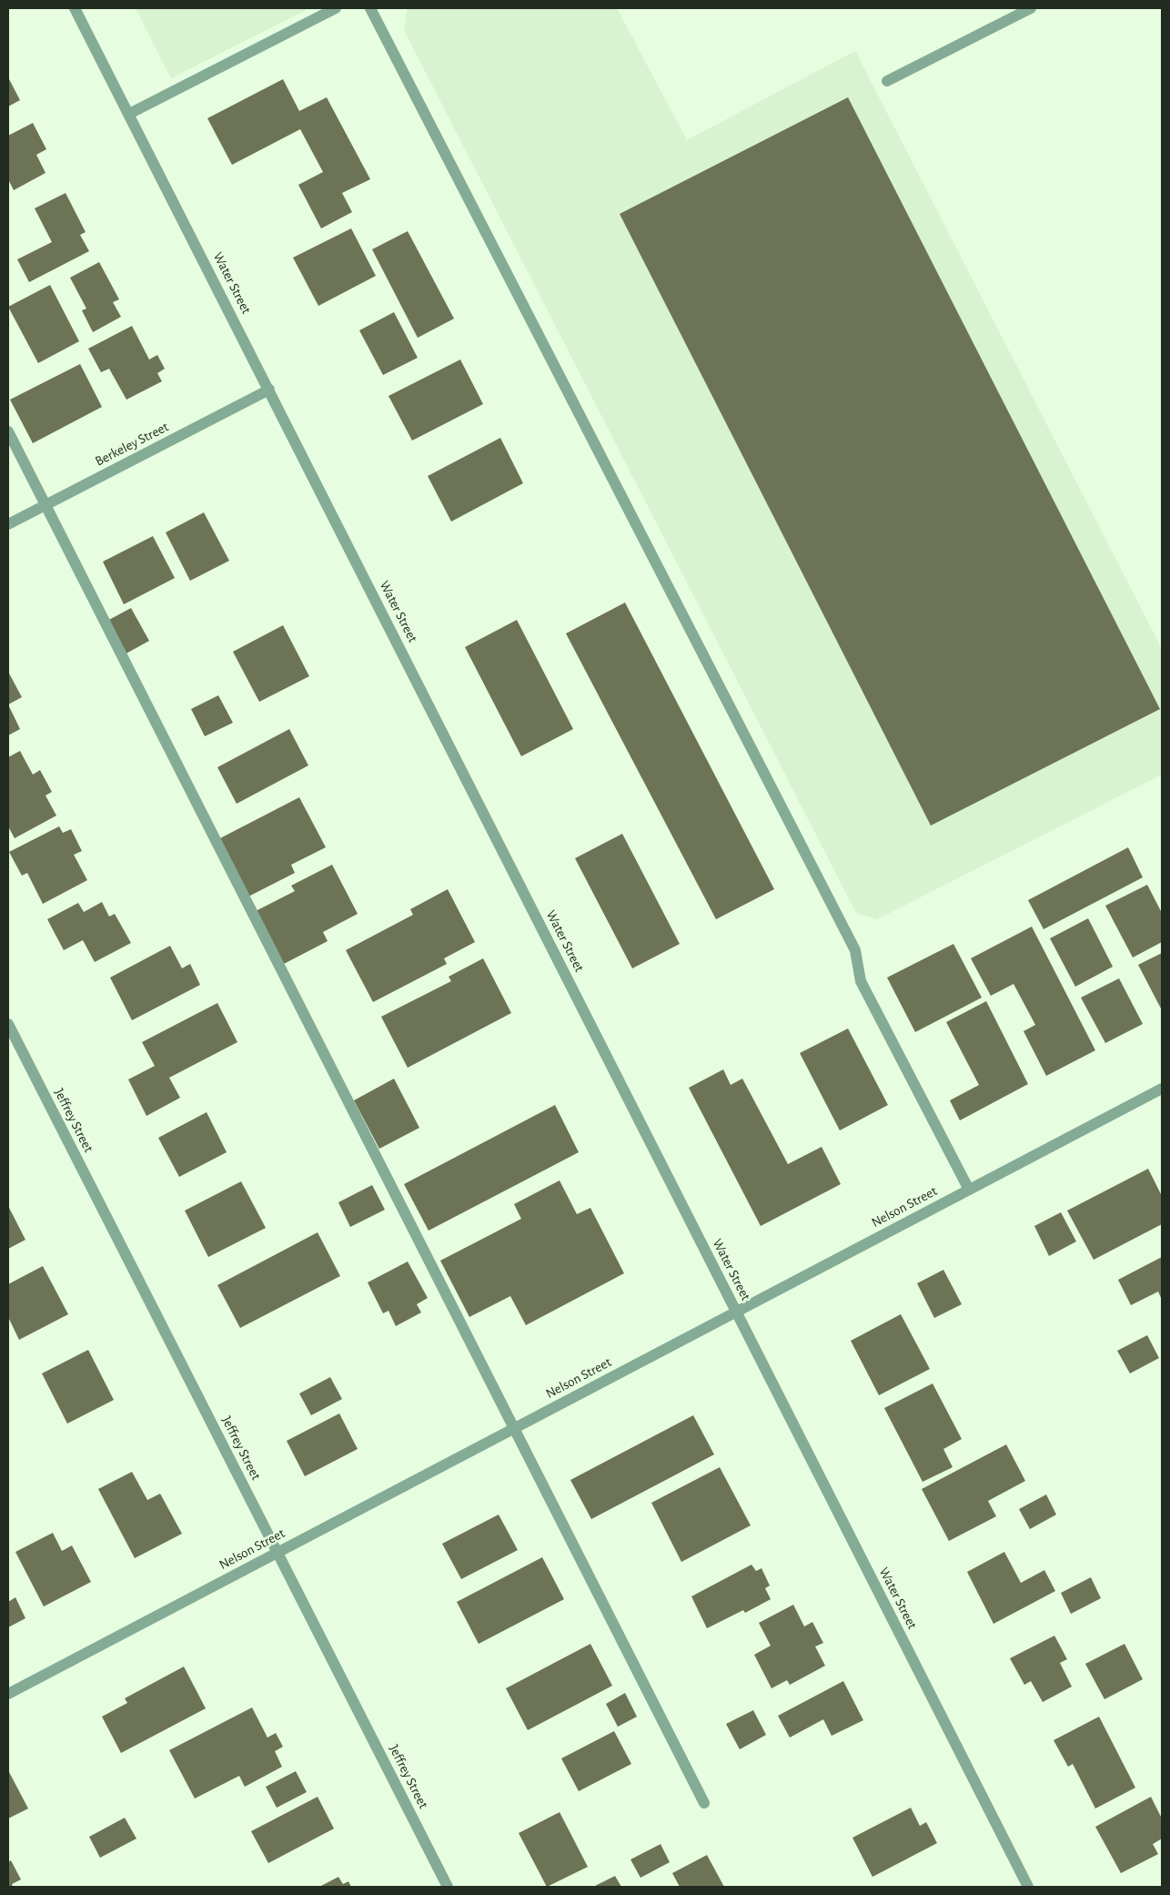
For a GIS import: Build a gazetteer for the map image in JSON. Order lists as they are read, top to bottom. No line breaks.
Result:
{"streets":{"street":["Water Street","Berkeley Street","Jeffrey Street","Nelson Street"]},"crossings":[["Water Street","Berkeley Street"],["Water Street","Nelson Street"],["Jeffrey Street","Nelson Street"]]}
